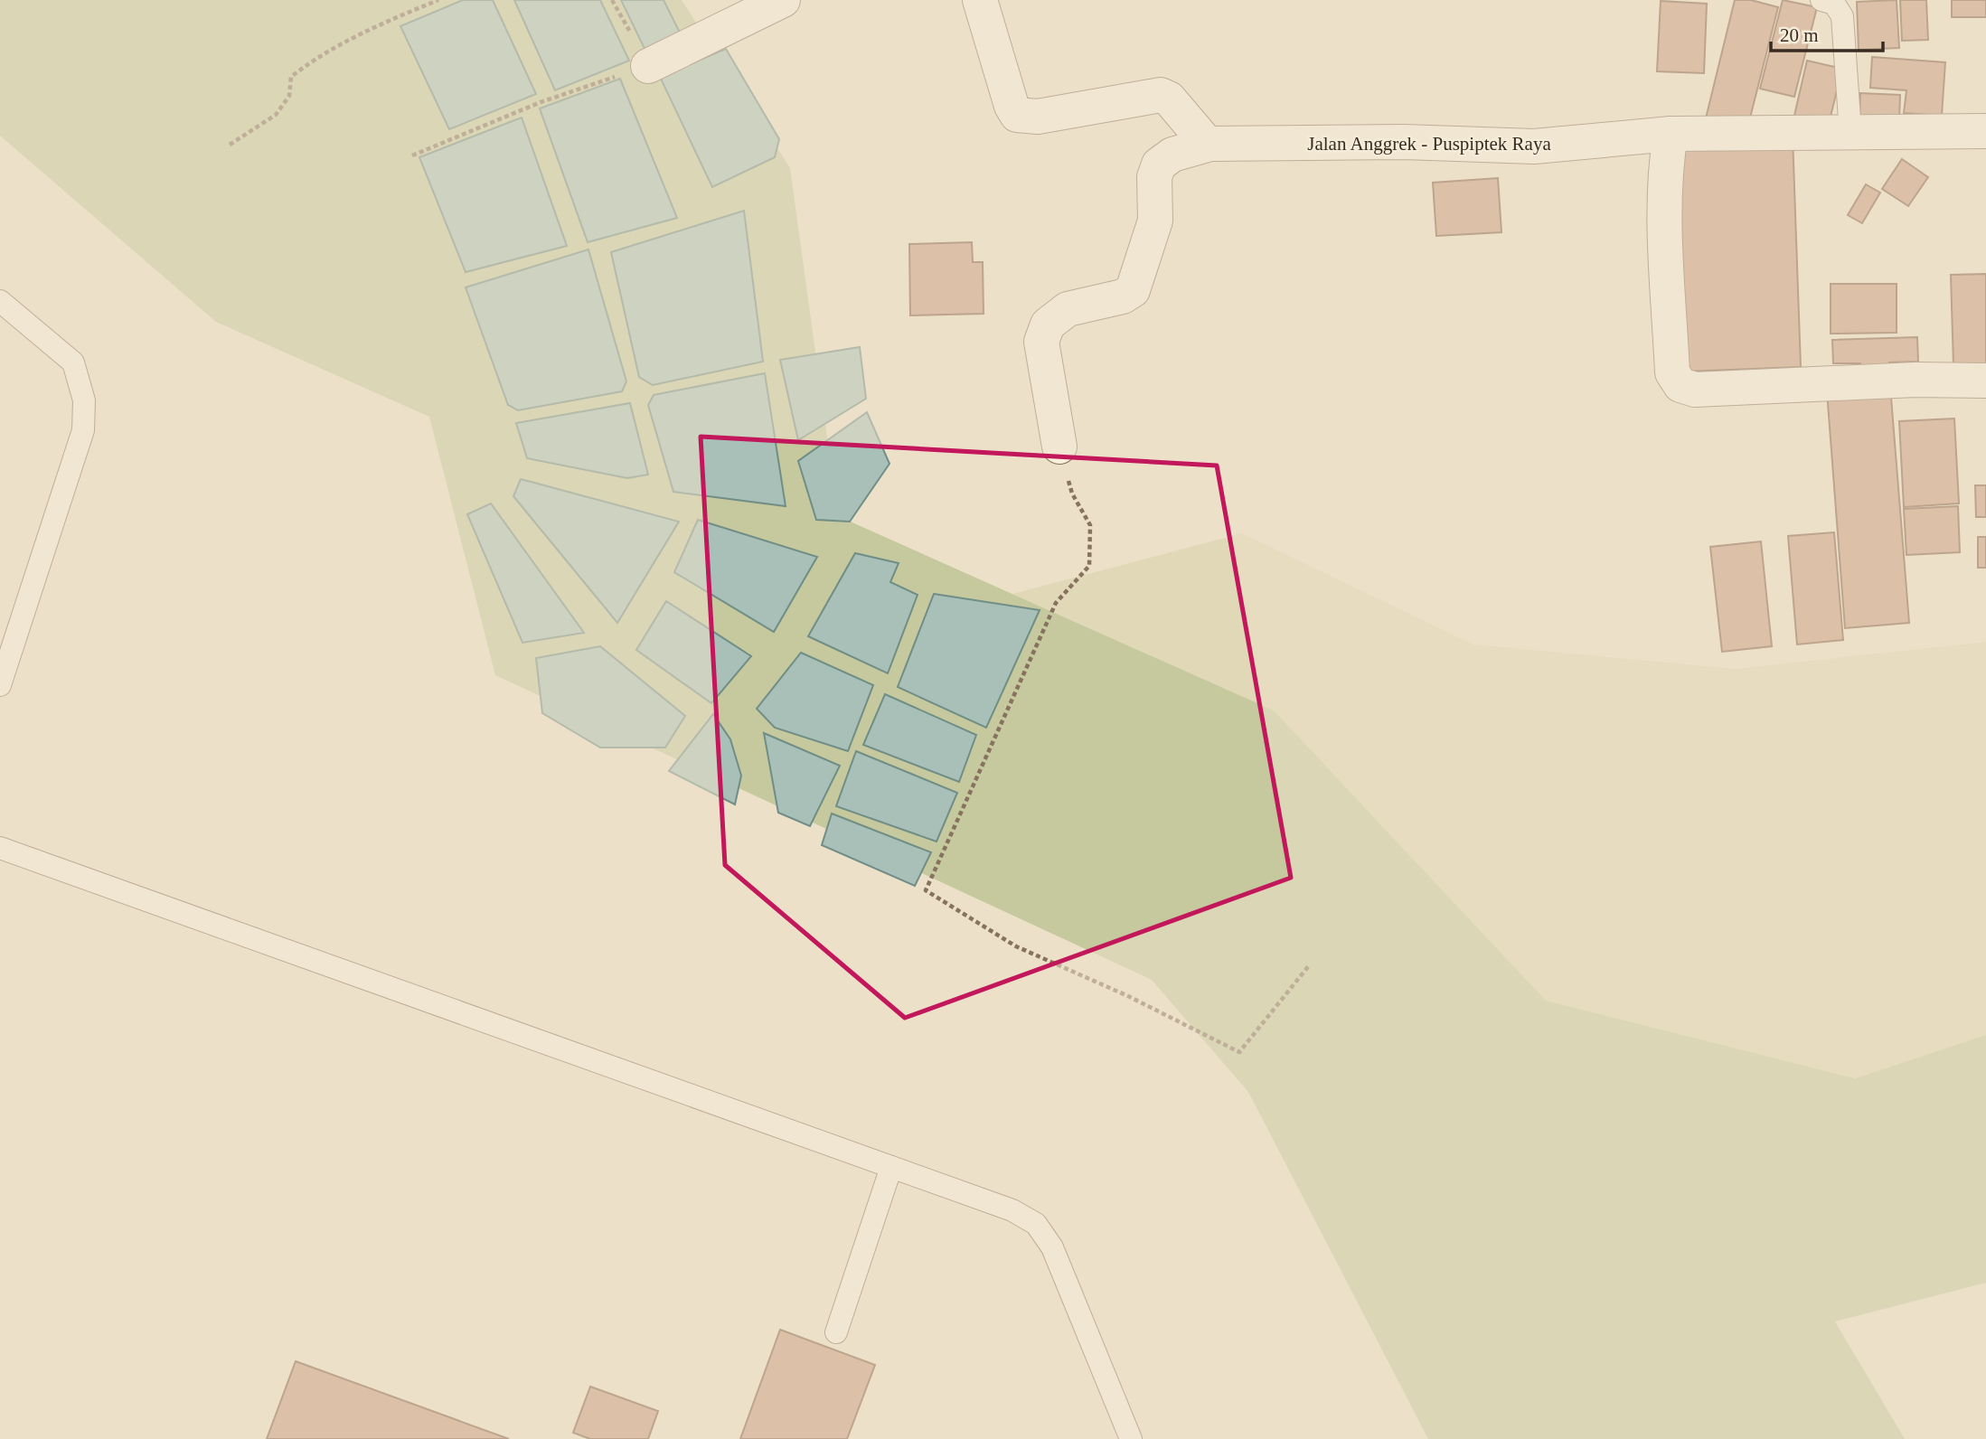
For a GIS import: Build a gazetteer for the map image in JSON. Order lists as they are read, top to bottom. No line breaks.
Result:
{"streets":{"street":["Jalan Anggrek - Puspiptek Raya"]},"scale_bar":"20 m"}
